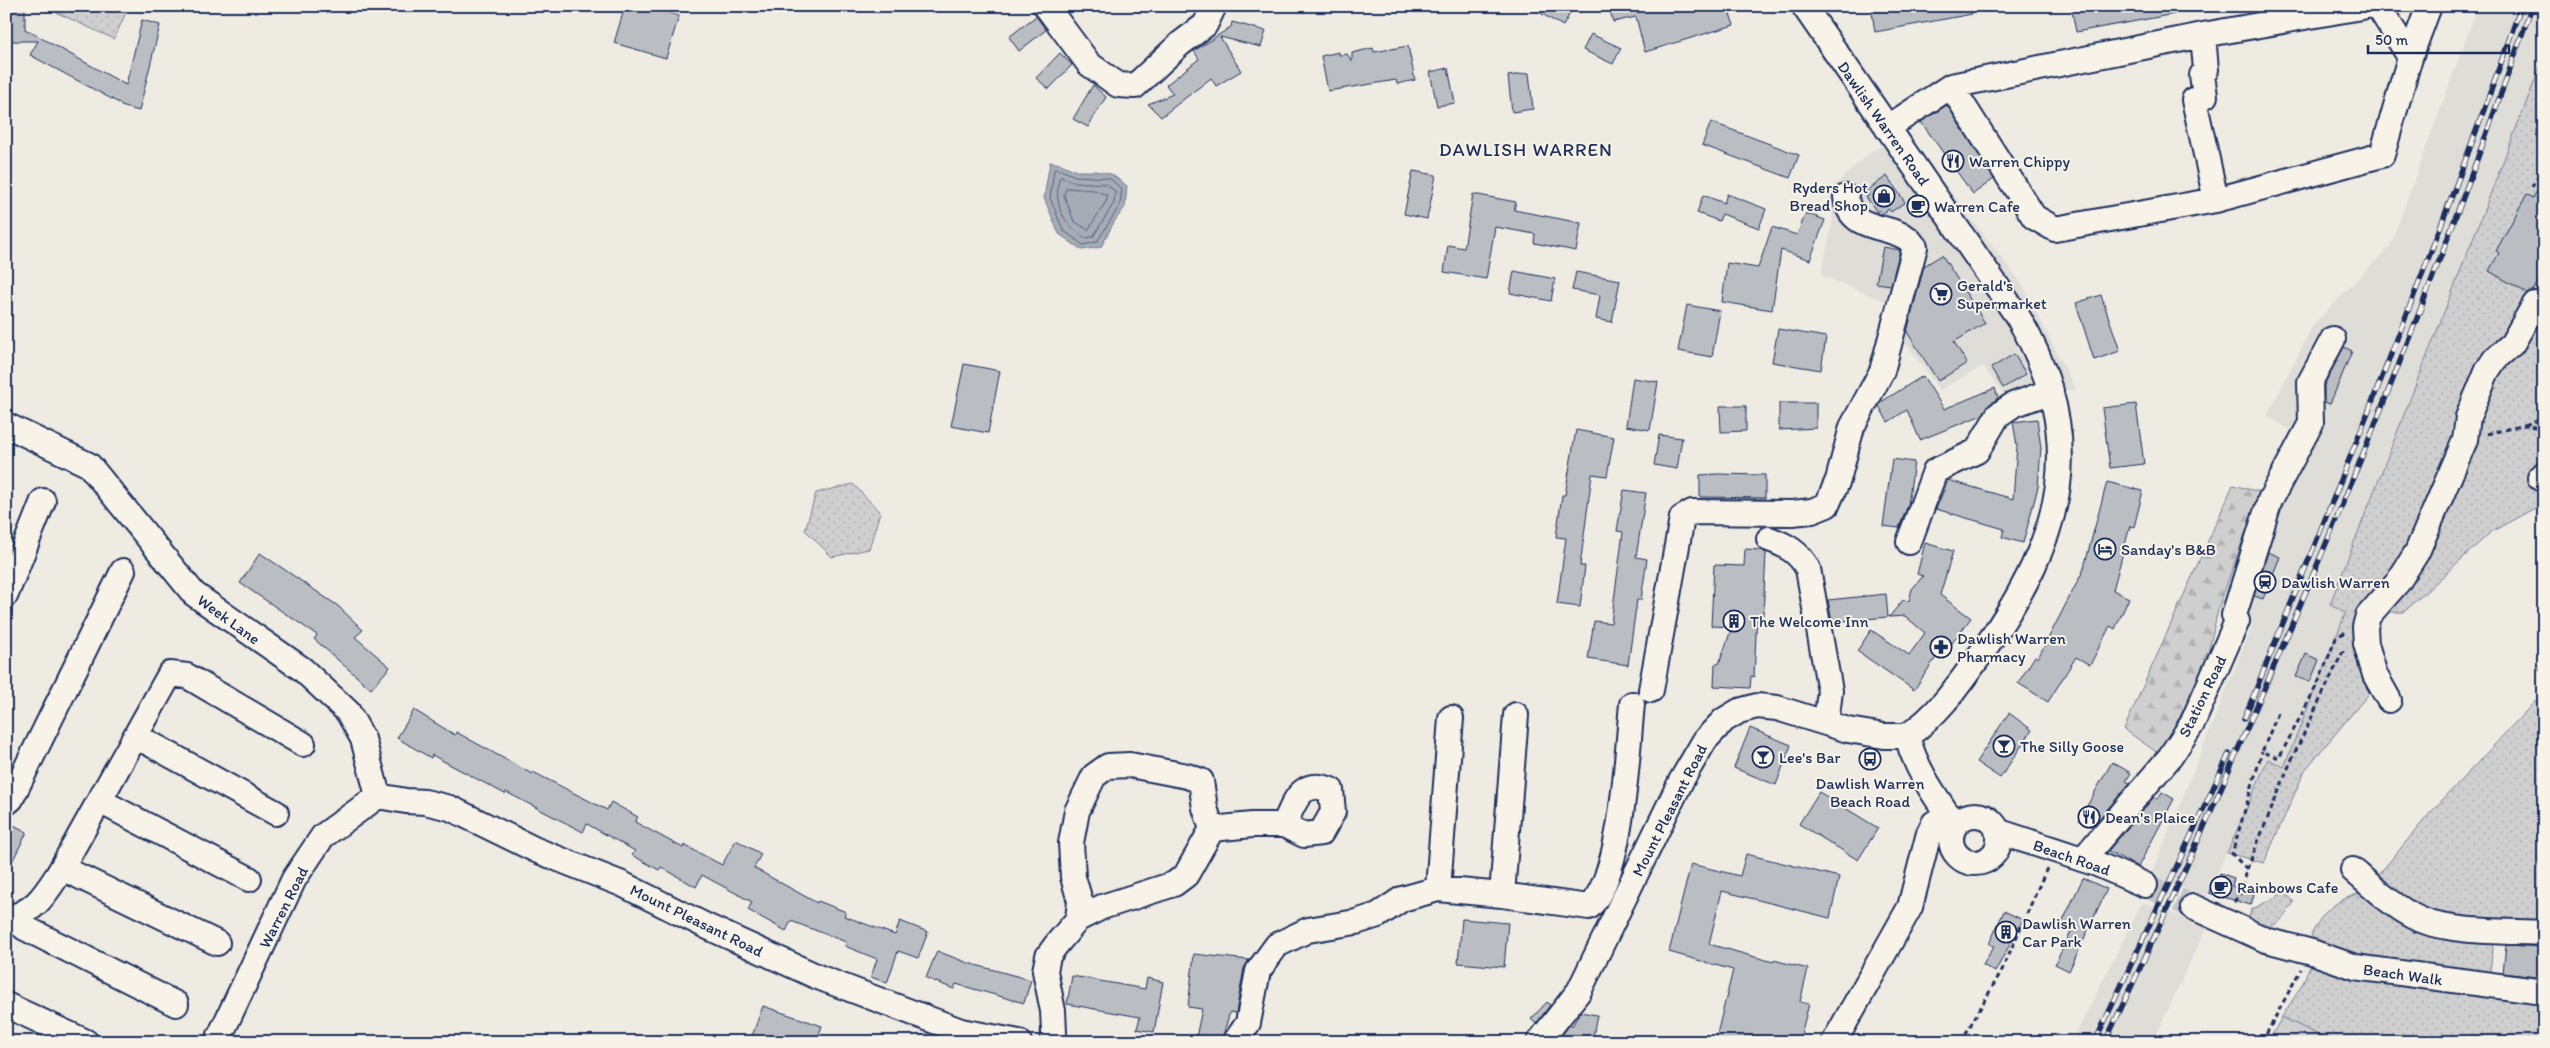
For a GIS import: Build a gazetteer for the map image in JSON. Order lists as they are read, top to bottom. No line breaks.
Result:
{"streets":{"street":["Dawlish Warren Road","Week Lane","Station Road","Mount Pleasant Road","Beach Road","Warren Road","Beach Walk"]},"crossings":[["Dawlish Warren Road","Mount Pleasant Road"],["Week Lane","Mount Pleasant Road"],["Week Lane","Warren Road"],["Station Road","Beach Road"],["Mount Pleasant Road","Warren Road"]],"districts":["DAWLISH WARREN"],"places":{"restaurant":["Warren Chippy","Dean's Plaice"],"shop":["Ryders Hot Bread Shop"],"cafe":["Warren Cafe","Rainbows Cafe"],"supermarket":["Gerald's Supermarket"],"hotel":["Sanday's B&B"],"station":["Dawlish Warren"],"building":["The Welcome Inn","Dawlish Warren Car Park"],"pharmacy":["Dawlish Warren Pharmacy"],"bar":["The Silly Goose","Lee's Bar"],"bus stop":["Dawlish Warren Beach Road"]},"scale_bar":"50 m"}
